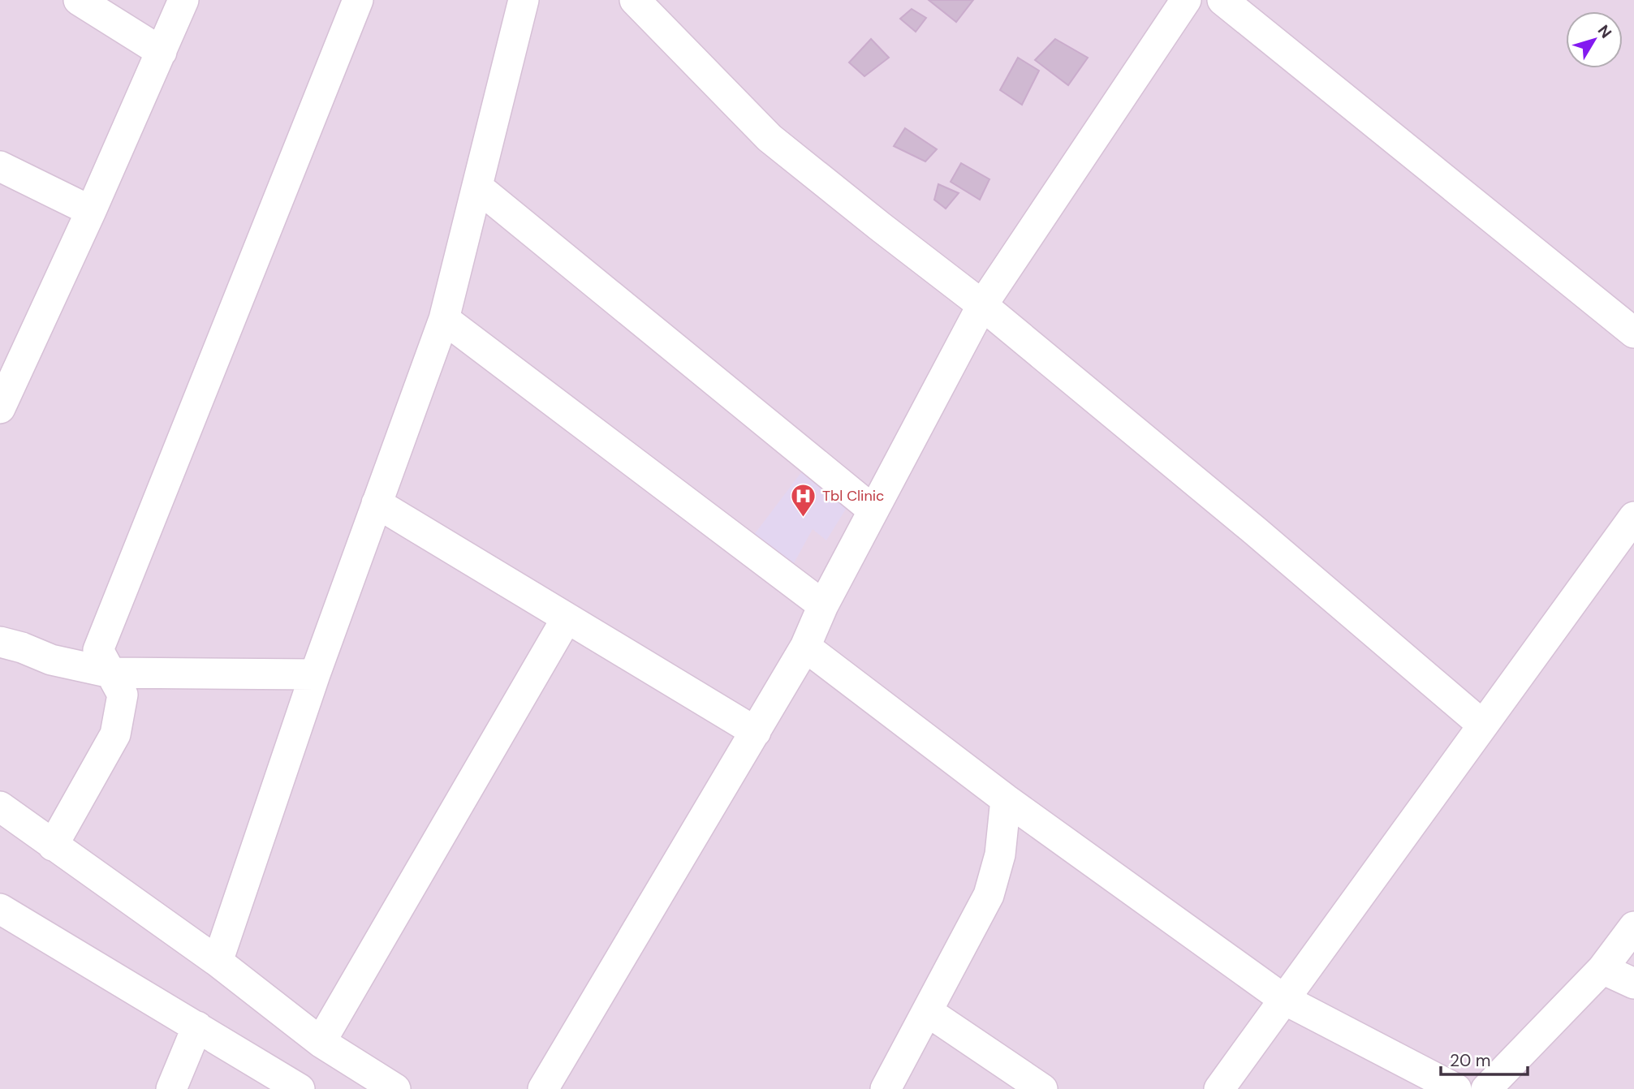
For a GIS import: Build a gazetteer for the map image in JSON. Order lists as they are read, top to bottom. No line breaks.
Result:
{"places":{"hospital":["Tbl Clinic"]},"scale_bar":"20 m","north":"top right"}
